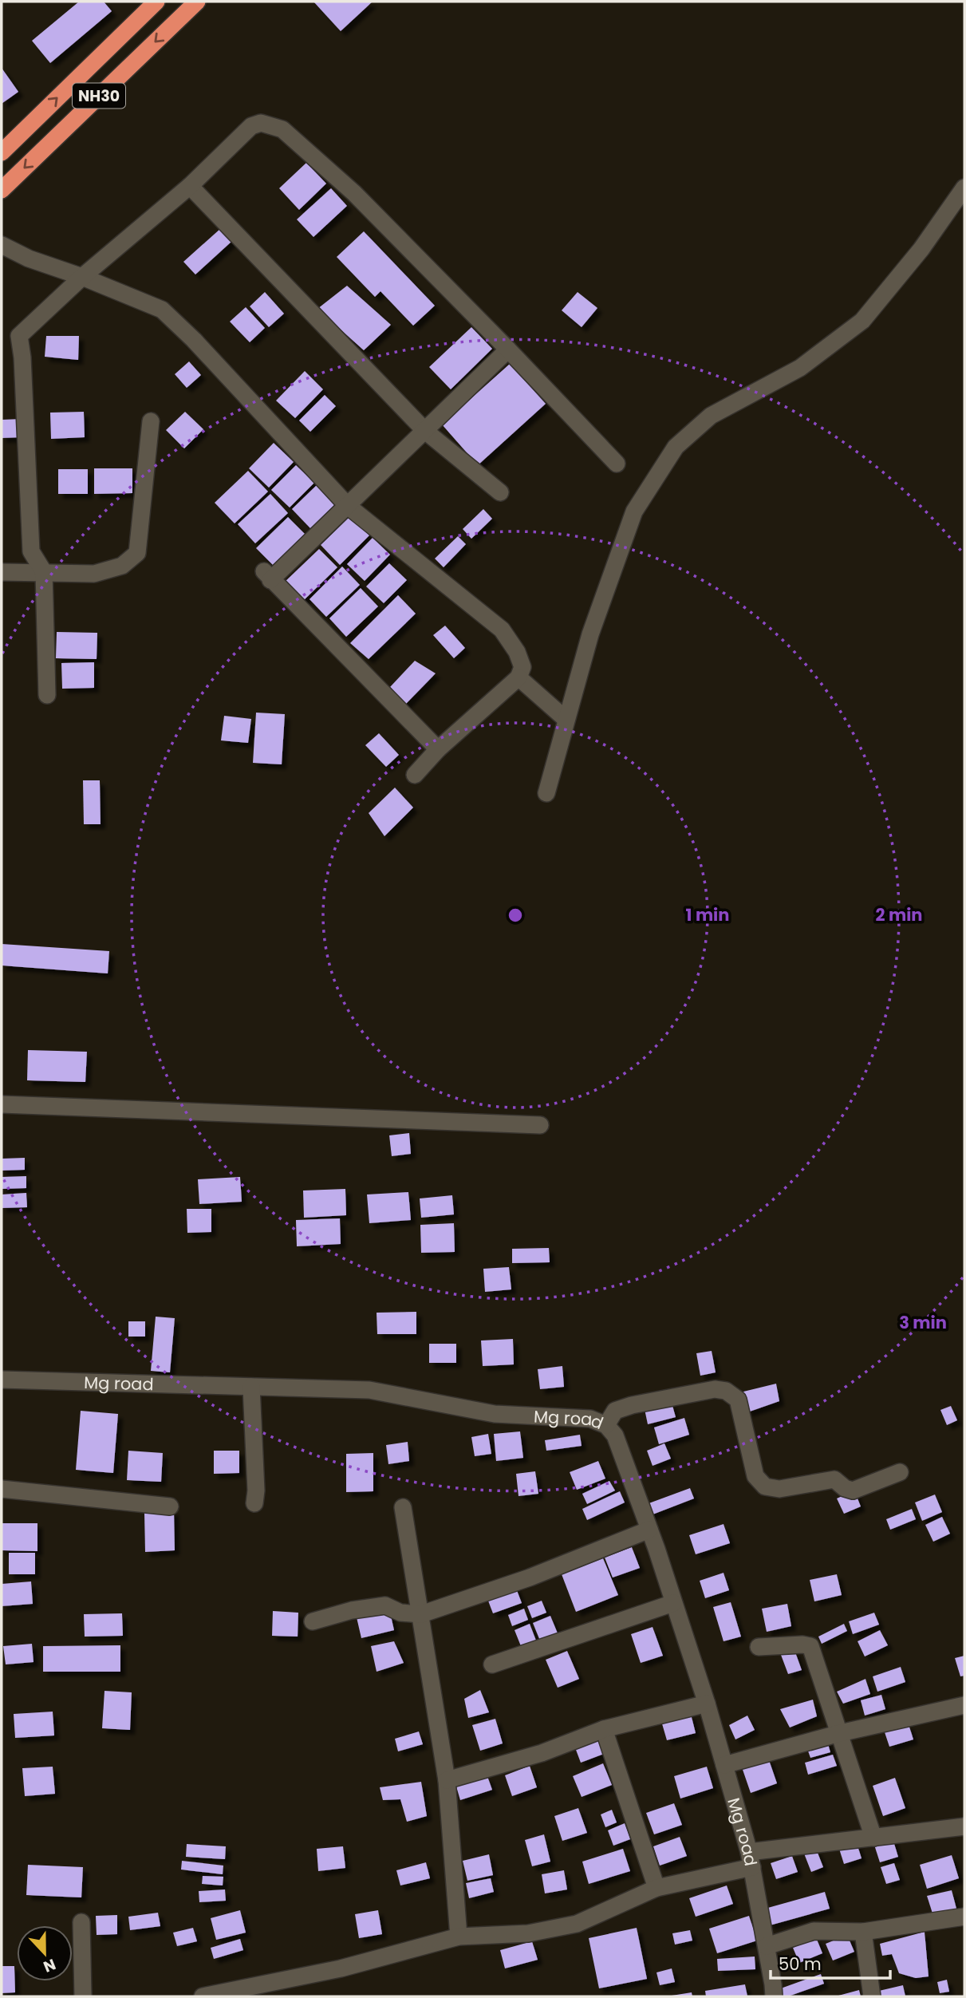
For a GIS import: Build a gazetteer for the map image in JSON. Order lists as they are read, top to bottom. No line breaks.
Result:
{"streets":{"highway":["NH30"],"street":["Mg road"]},"scale_bar":"50 m","north":"bottom","rings":["1 min","2 min","3 min"]}
